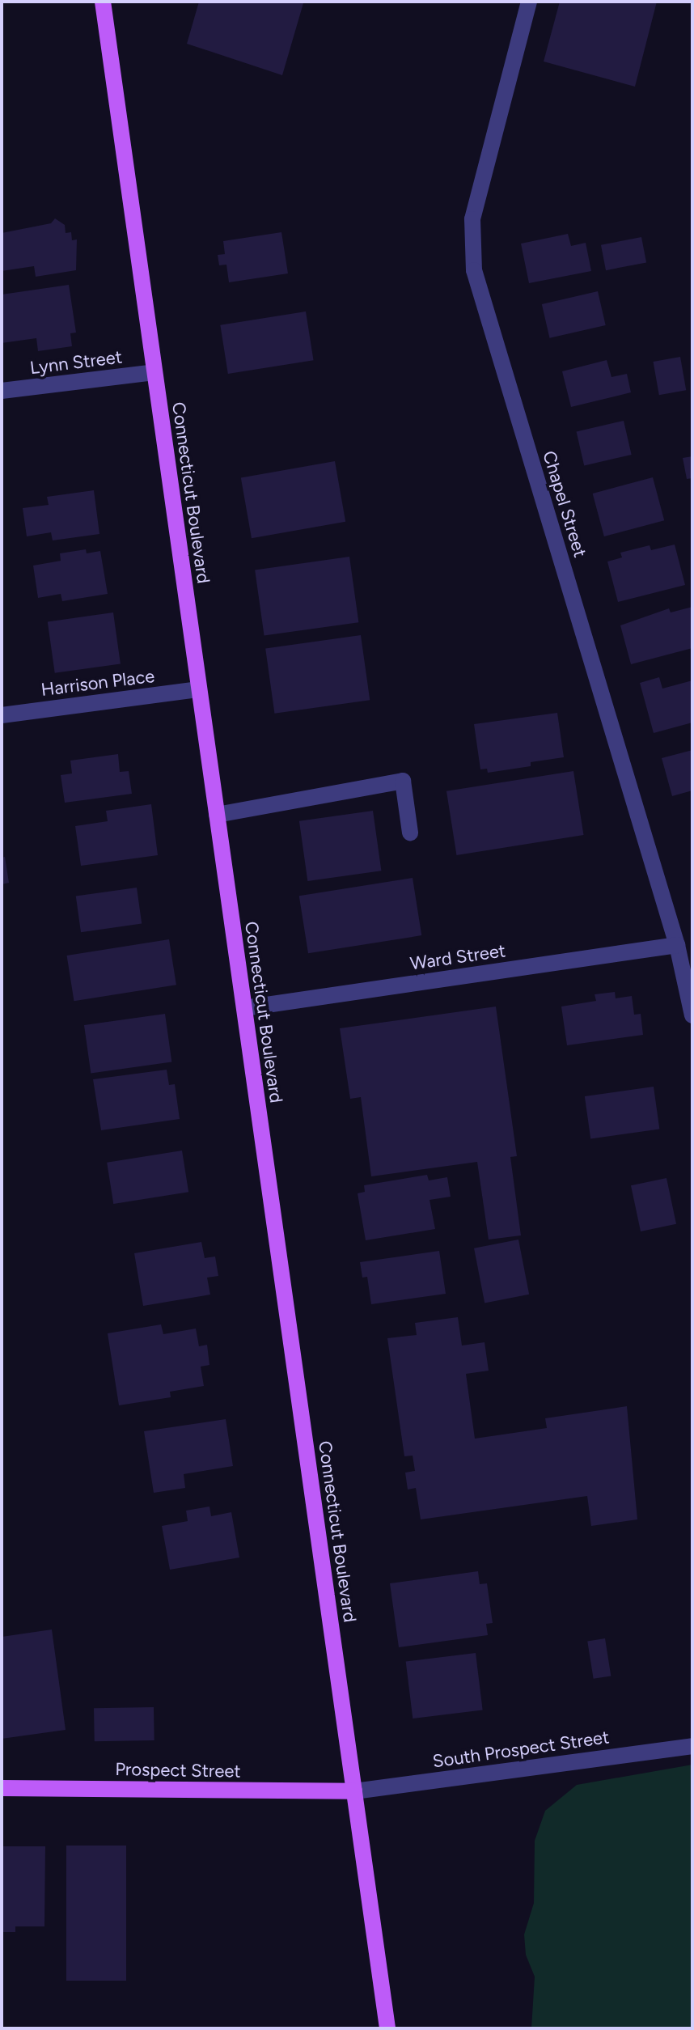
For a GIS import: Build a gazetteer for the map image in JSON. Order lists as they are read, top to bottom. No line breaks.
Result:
{"streets":{"main road":["Connecticut Boulevard","Prospect Street"],"street":["Lynn Street","Chapel Street","Harrison Place","Ward Street","South Prospect Street"]},"crossings":[["Lynn Street","Connecticut Boulevard"],["Connecticut Boulevard","Harrison Place"],["Connecticut Boulevard","Ward Street"],["Connecticut Boulevard","South Prospect Street"],["Connecticut Boulevard","Prospect Street"],["Chapel Street","Ward Street"],["South Prospect Street","Prospect Street"]]}
